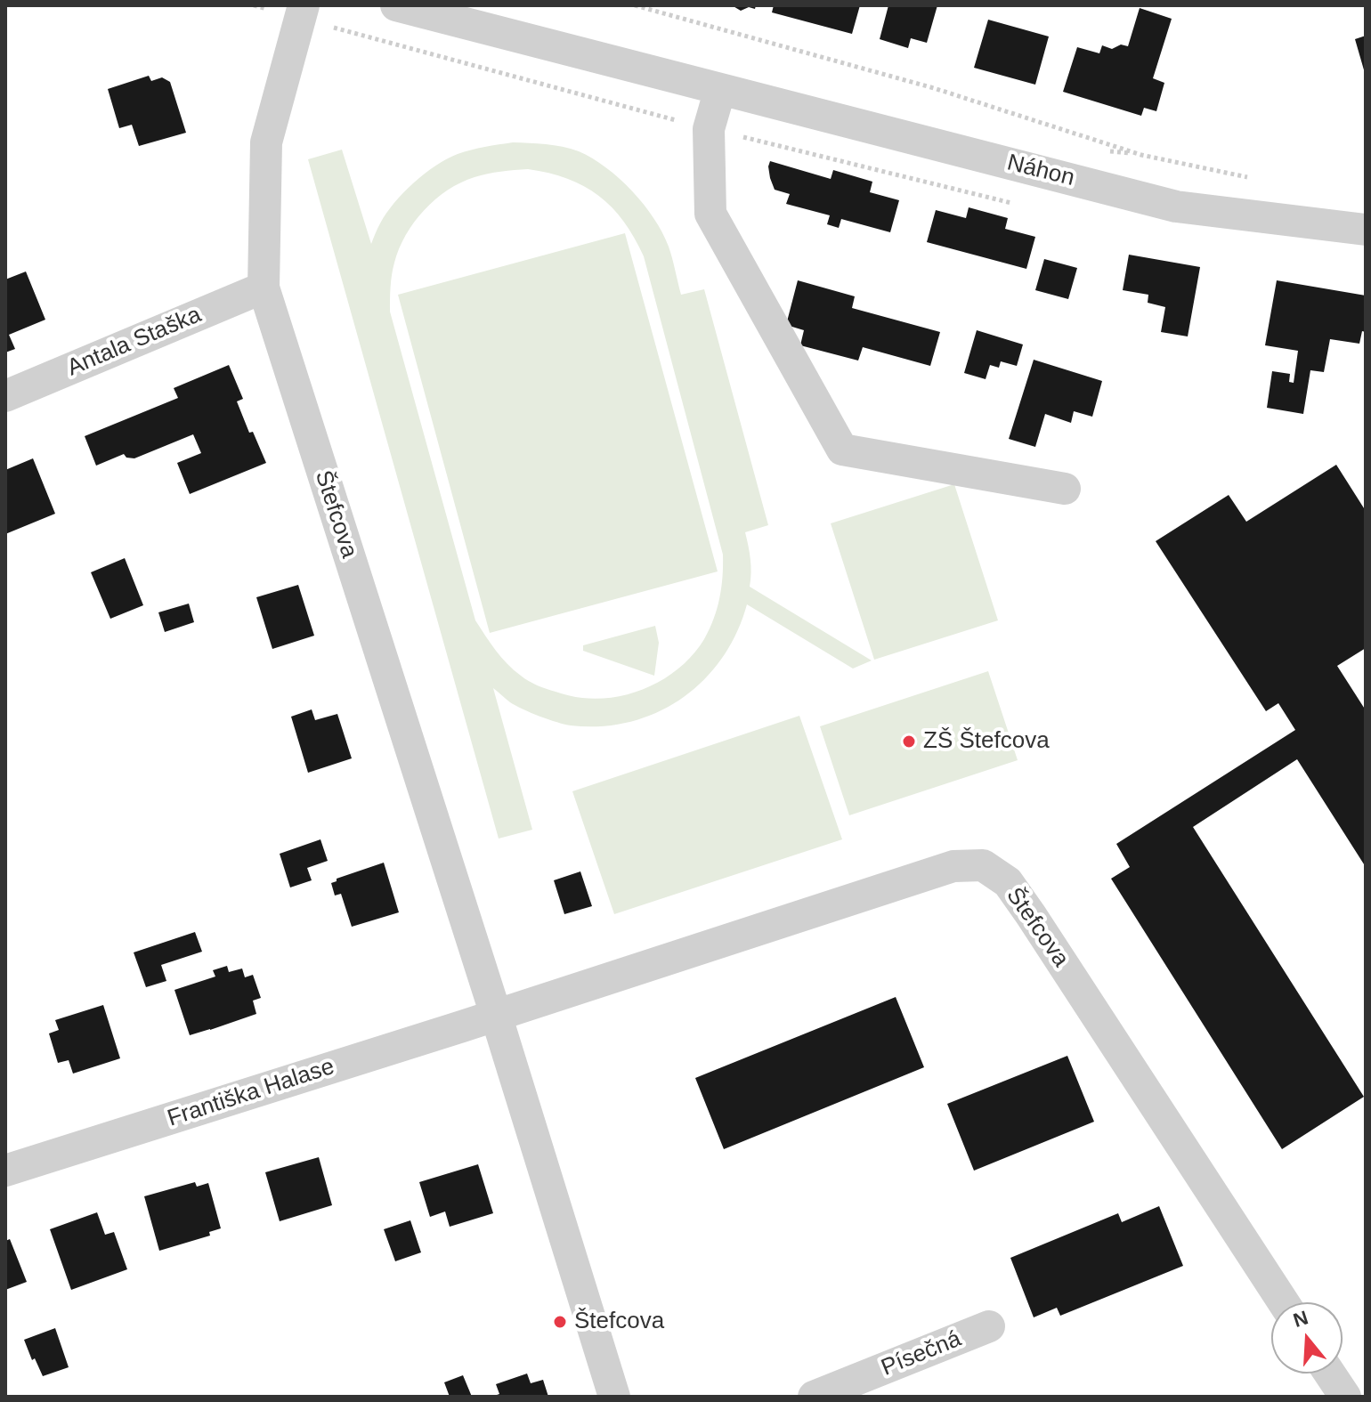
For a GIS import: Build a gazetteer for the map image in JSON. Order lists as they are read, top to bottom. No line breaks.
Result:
{"streets":{"street":["Náhon","Antala Staška","Štefcova","Františka Halase","Písečná"]},"crossings":[["Antala Staška","Štefcova"],["Štefcova","Františka Halase"]],"places":["ZŠ Štefcova","Štefcova"],"north":"top"}
